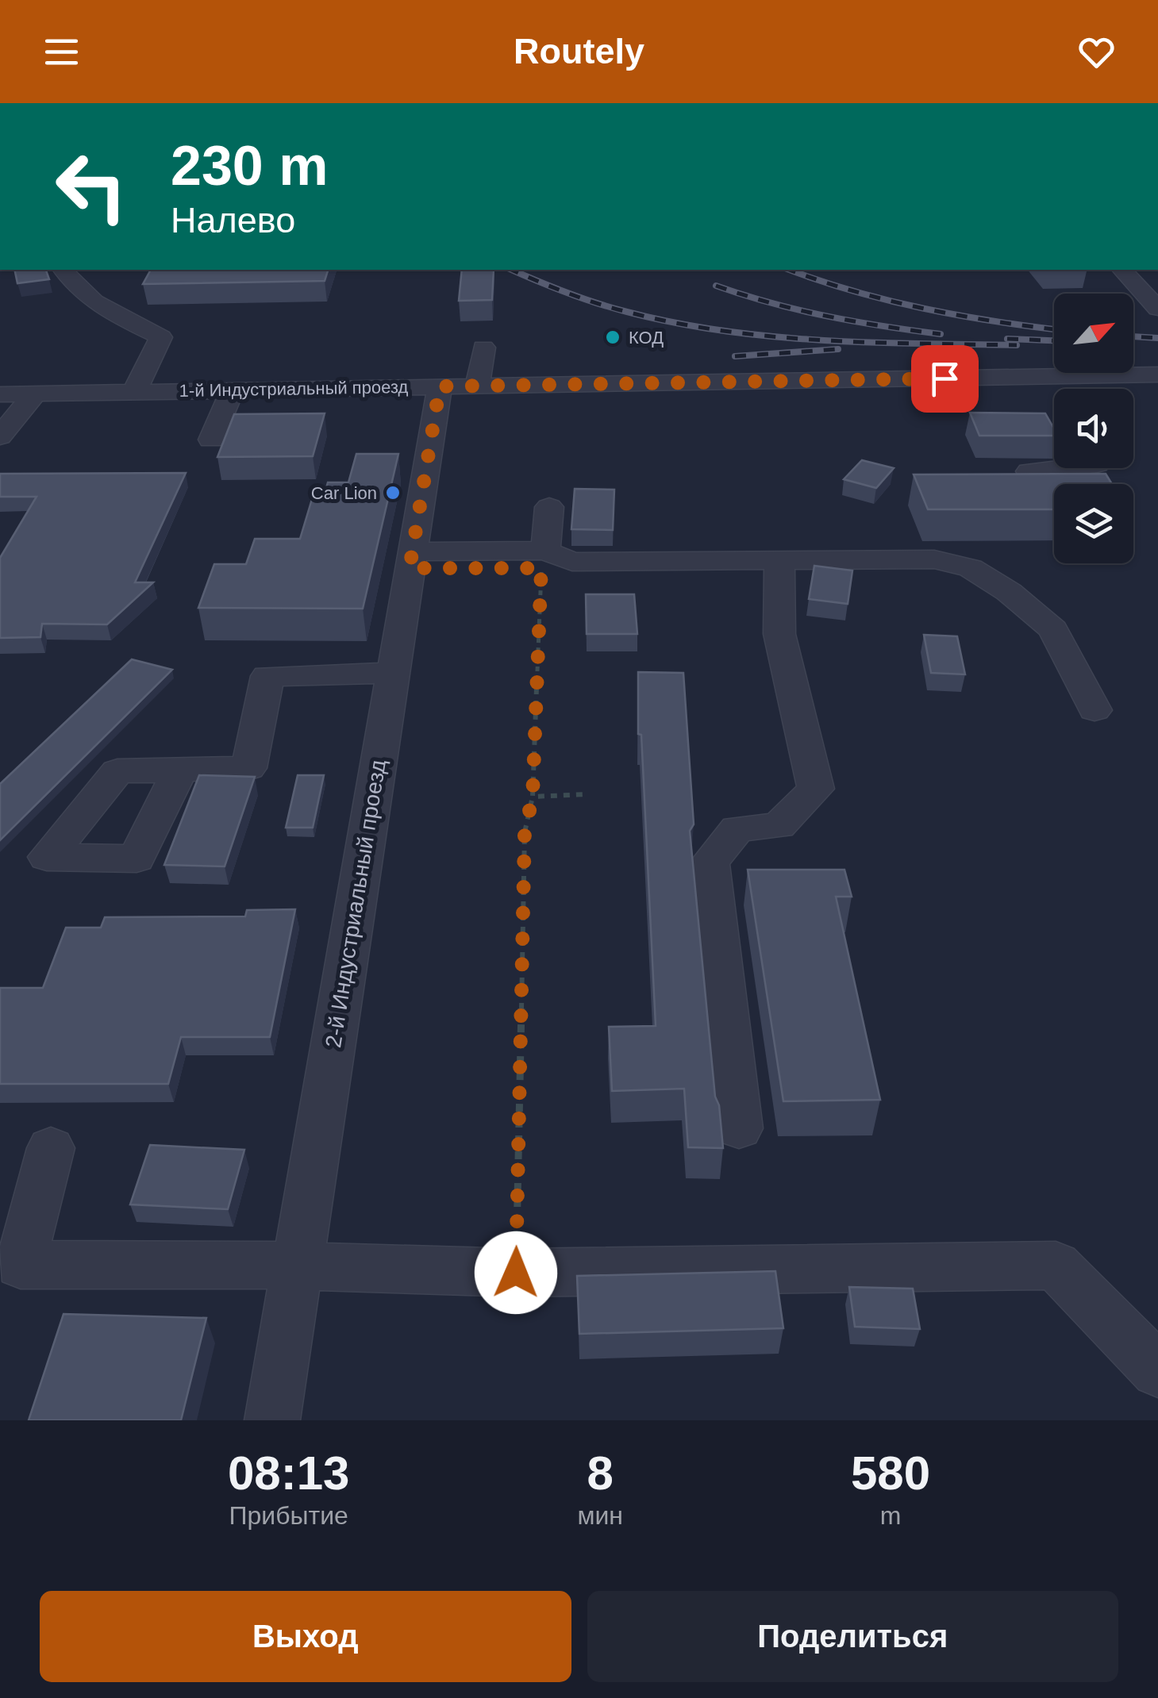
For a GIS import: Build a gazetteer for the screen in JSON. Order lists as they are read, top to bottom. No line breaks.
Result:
{"streets":{"street":["1-й Индустриальный проезд","2-й Индустриальный проезд"]},"crossings":[["1-й Индустриальный проезд","2-й Индустриальный проезд"]],"places":["КОД","Car Lion"],"north":"top right","page":{"header":"Routely","turn":["230 m","Налево"],"eta":["08:13","Прибытие","8","мин","580","m"],"buttons":["Выход","Поделиться"]}}
